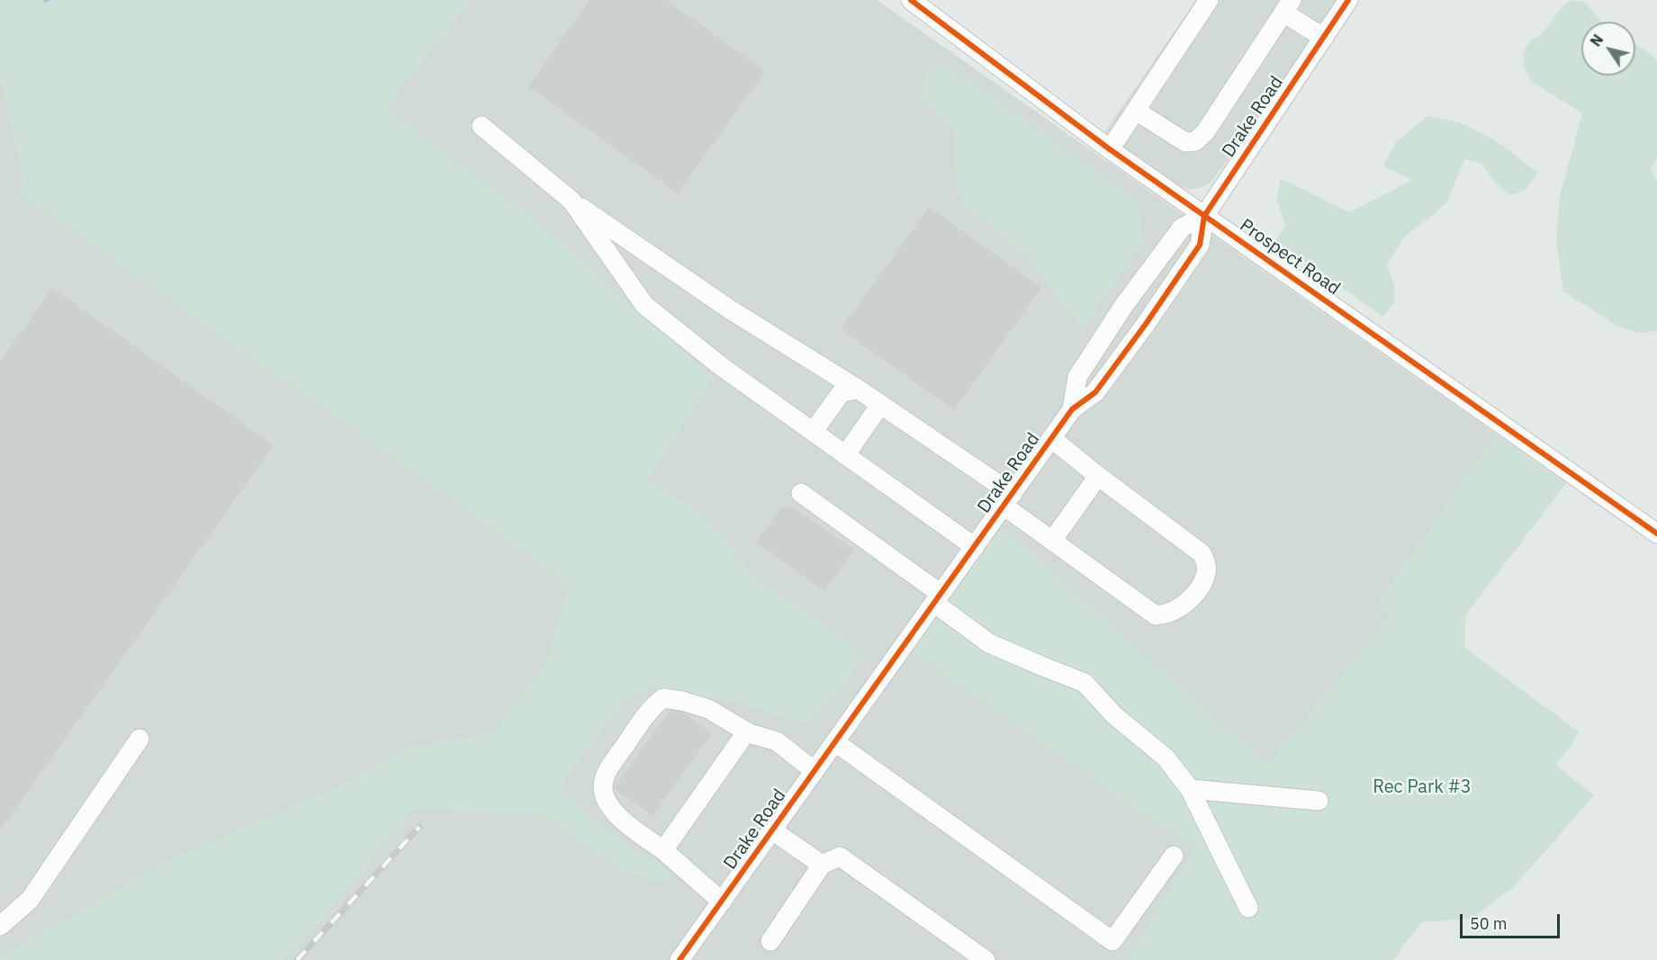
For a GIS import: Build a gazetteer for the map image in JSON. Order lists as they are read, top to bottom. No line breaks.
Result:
{"streets":{"street":["Drake Road","Prospect Road"]},"crossings":[["Drake Road","Prospect Road"]],"parks":["Rec Park #3"],"scale_bar":"50 m","north":"top left"}
